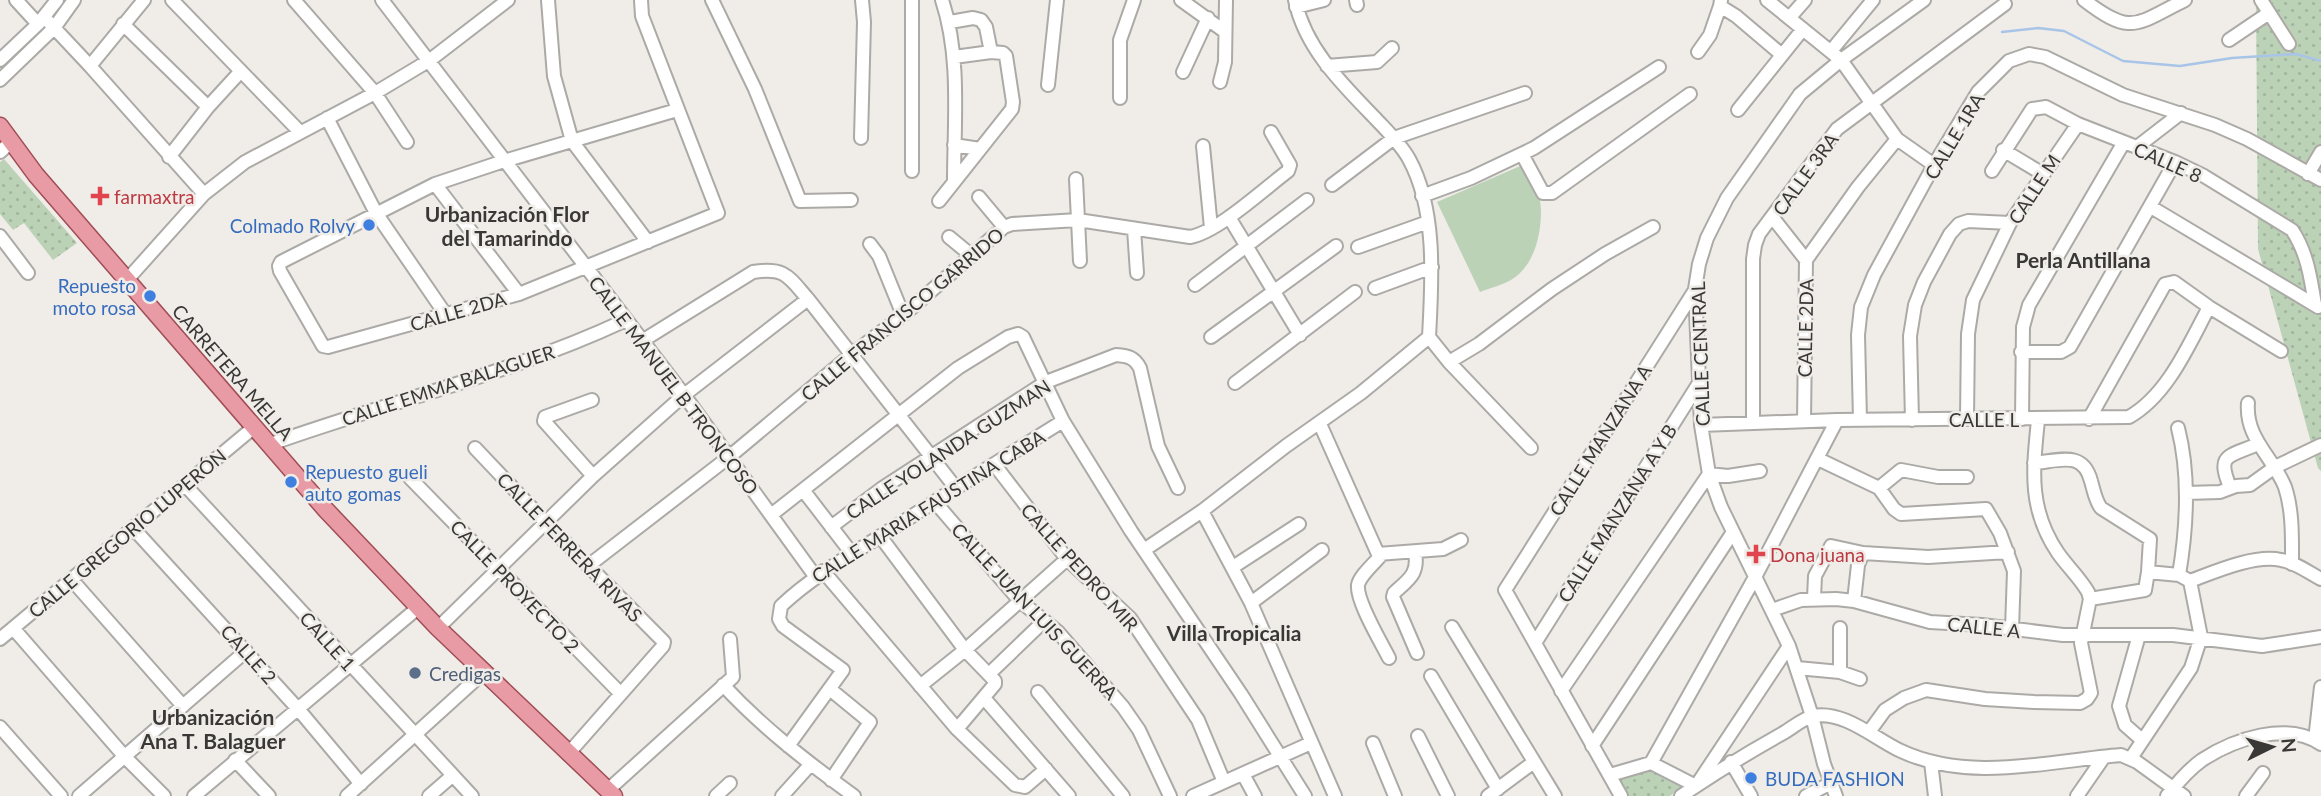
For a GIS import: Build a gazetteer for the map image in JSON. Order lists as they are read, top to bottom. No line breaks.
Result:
{"streets":{"main road":["CARRETERA MELLA"],"street":["CALLE 1RA","CALLE 8","CALLE 3RA","CALLE M","CALLE 2DA","CALLE FRANCISCO GARRIDO","CALLE CENTRAL","CALLE EMMA BALAGUER","CALLE MANUEL B TRONCOSO","CALLE L","CALLE MANZANA A","CALLE YOLANDA GUZMAN","CALLE MARIA FAUSTINA CABA","CALLE MANZANA A Y B","CALLE GREGORIO LUPERÓN","CALLE FERRERA RIVAS","CALLE PEDRO MIR","CALLE PROYECTO 2","CALLE JUAN LUIS GUERRA","CALLE A","CALLE 1","CALLE 2"]},"crossings":[["CALLE 1RA","CALLE L"],["CALLE 8","CALLE M"],["CALLE 3RA","CALLE L"],["CALLE M","CALLE L"],["CALLE 2DA","CALLE MANUEL B TRONCOSO"],["CALLE 2DA","CALLE L"],["CALLE FRANCISCO GARRIDO","CALLE MANUEL B TRONCOSO"],["CALLE FRANCISCO GARRIDO","CALLE FERRERA RIVAS"],["CALLE CENTRAL","CALLE L"],["CALLE CENTRAL","CALLE MANZANA A"],["CALLE CENTRAL","CALLE MANZANA A Y B"],["CALLE CENTRAL","CALLE A"],["CARRETERA MELLA","CALLE EMMA BALAGUER"],["CARRETERA MELLA","CALLE GREGORIO LUPERÓN"],["CALLE EMMA BALAGUER","CALLE MANUEL B TRONCOSO"],["CALLE MANUEL B TRONCOSO","CALLE MARIA FAUSTINA CABA"],["CALLE MANZANA A","CALLE MANZANA A Y B"],["CALLE MARIA FAUSTINA CABA","CALLE PEDRO MIR"],["CALLE MARIA FAUSTINA CABA","CALLE JUAN LUIS GUERRA"],["CALLE GREGORIO LUPERÓN","CALLE 1"],["CALLE GREGORIO LUPERÓN","CALLE 2"],["CALLE FERRERA RIVAS","CALLE PROYECTO 2"]],"districts":["Urbanización Flor del Tamarindo","Perla Antillana","Villa Tropicalia","Urbanización Ana T. Balaguer"],"places":{"health":["farmaxtra","Dona juana"],"other":["Colmado Rolvy","Repuesto moto rosa","Repuesto gueli auto gomas","Credigas","BUDA FASHION"]},"north":"right"}
